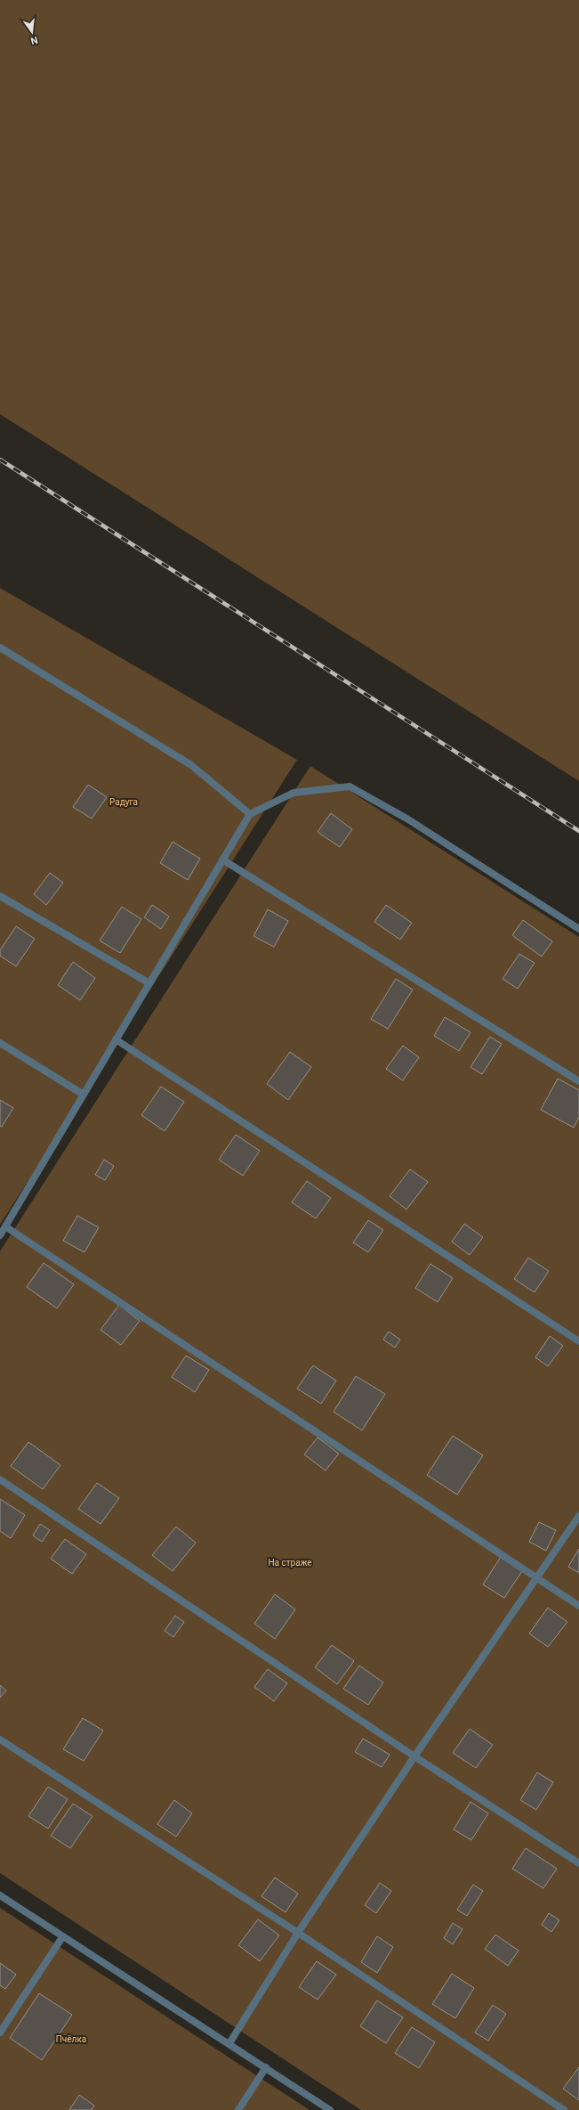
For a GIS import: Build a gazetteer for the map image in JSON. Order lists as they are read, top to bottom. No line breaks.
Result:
{"parks":["Радуга","На страже","Пчёлка"],"north":"bottom"}
